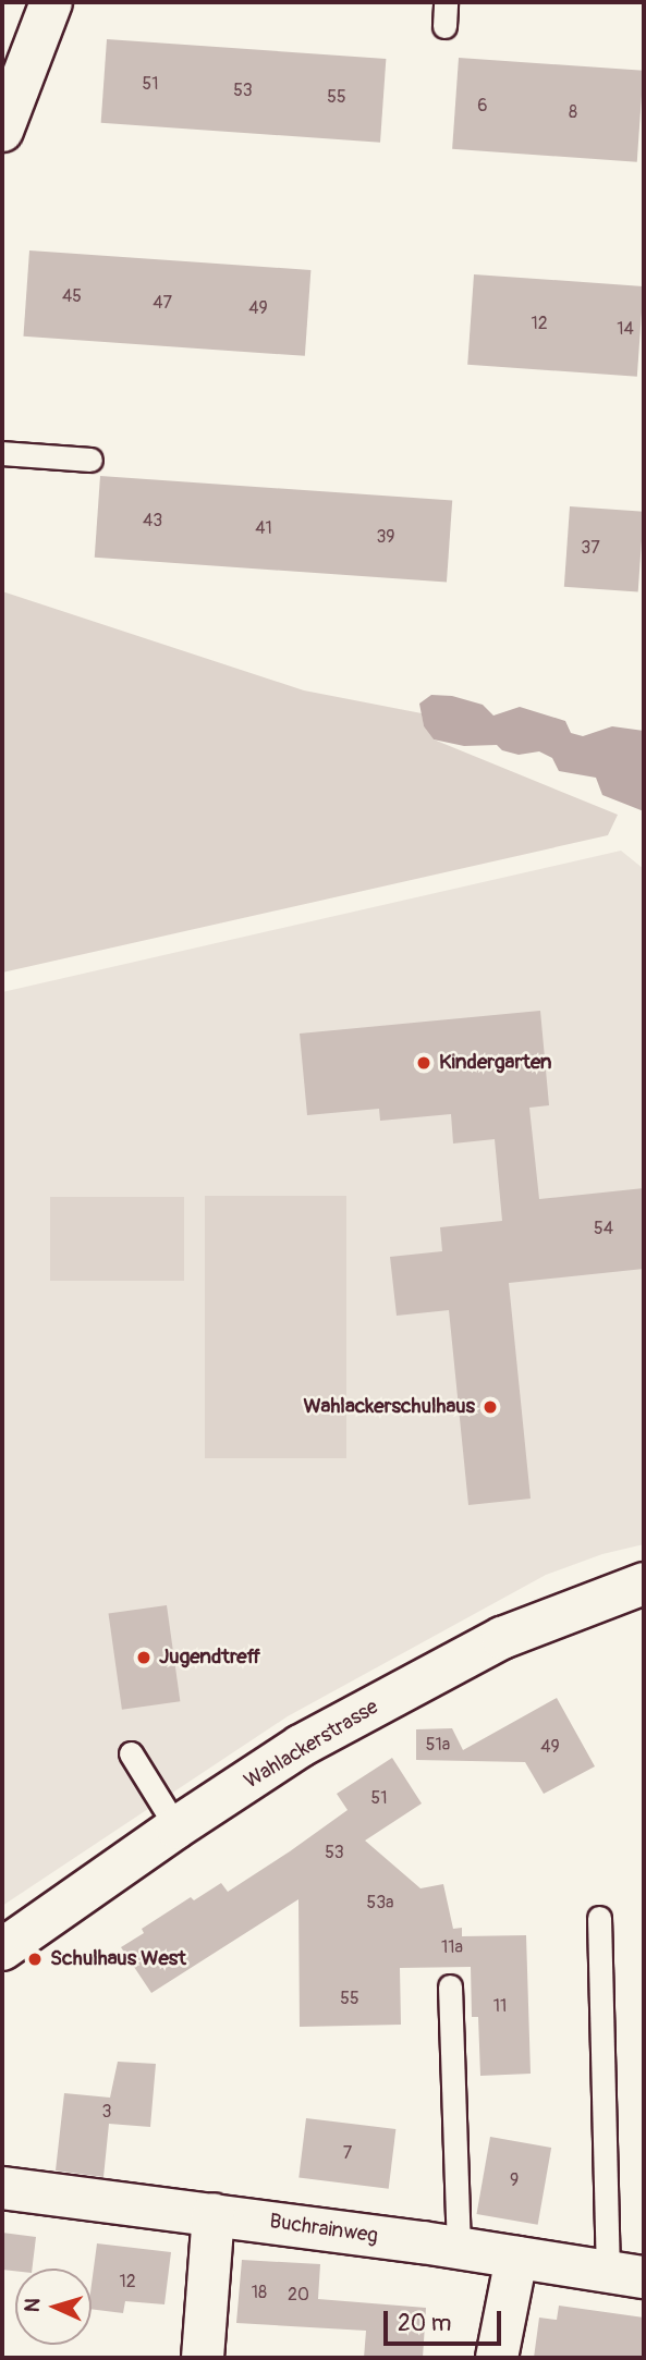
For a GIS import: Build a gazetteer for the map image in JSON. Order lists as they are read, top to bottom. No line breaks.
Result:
{"streets":{"street":["Wahlackerstrasse","Buchrainweg"]},"places":["Kindergarten","Wahlackerschulhaus","Jugendtreff","Schulhaus West"],"house_numbers":["51","53","55","6","8","45","47","49","12","14","43","41","39","37","54","51a","49","51","53","53a","11a","55","11","3","7","9","12","18","20"],"scale_bar":"20 m","north":"left"}
